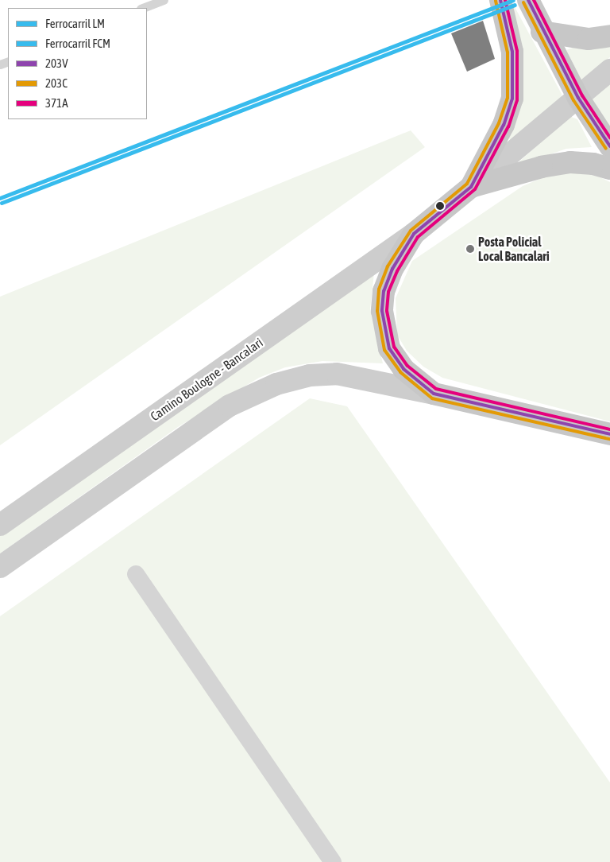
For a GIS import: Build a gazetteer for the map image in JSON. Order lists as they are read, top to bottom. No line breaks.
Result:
{"streets":{"main road":["Camino Boulogne - Bancalari"]},"places":["Posta Policial Local Bancalari"],"lines":["rail line LM","transit line 203V","transit line 371A","transit line 203C","rail line FCM"],"legend":["Ferrocarril LM","Ferrocarril FCM","203V","203C","371A"]}
